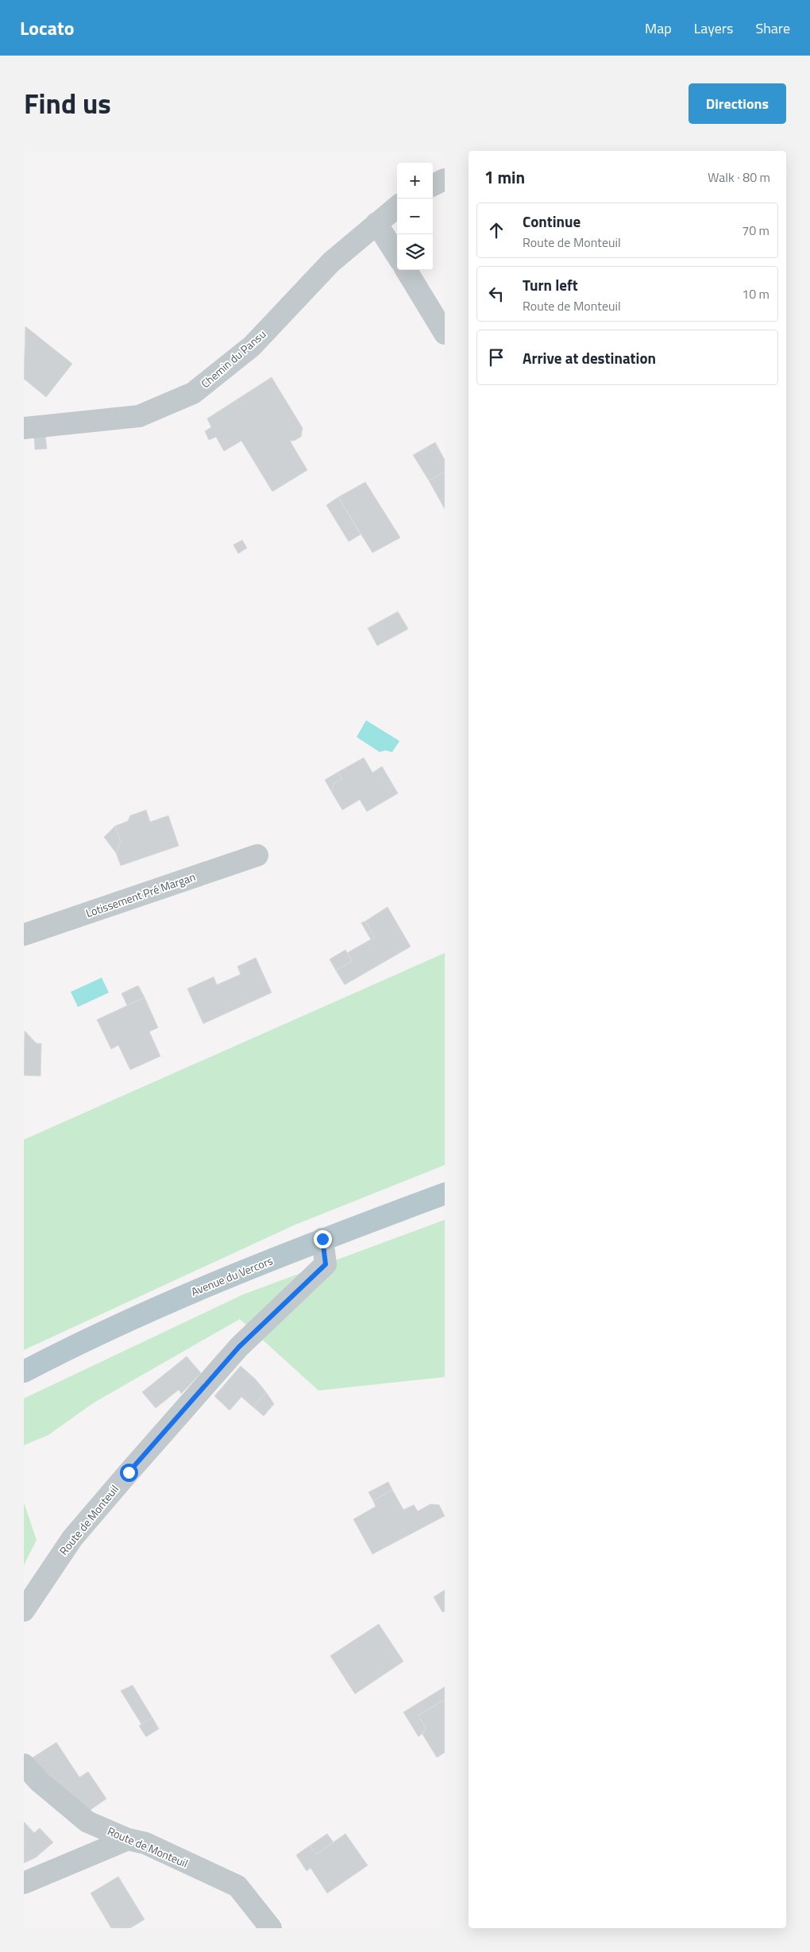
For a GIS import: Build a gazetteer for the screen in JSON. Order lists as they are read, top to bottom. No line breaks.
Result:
{"streets":{"main road":["Avenue du Vercors"],"street":["Chemin du Pansu","Lotissement Pré Margan","Route de Monteuil"]},"crossings":[["Avenue du Vercors","Route de Monteuil"]],"page":{"header":"Locato","nav":["Map","Layers","Share"],"title":"Find us","buttons":"Directions","heading":["1 min","Walk · 80 m"],"map_buttons":["+","−"],"list":[["Continue","Route de Monteuil","70 m"],["Turn left","Route de Monteuil","10 m"],"Arrive at destination"]}}
